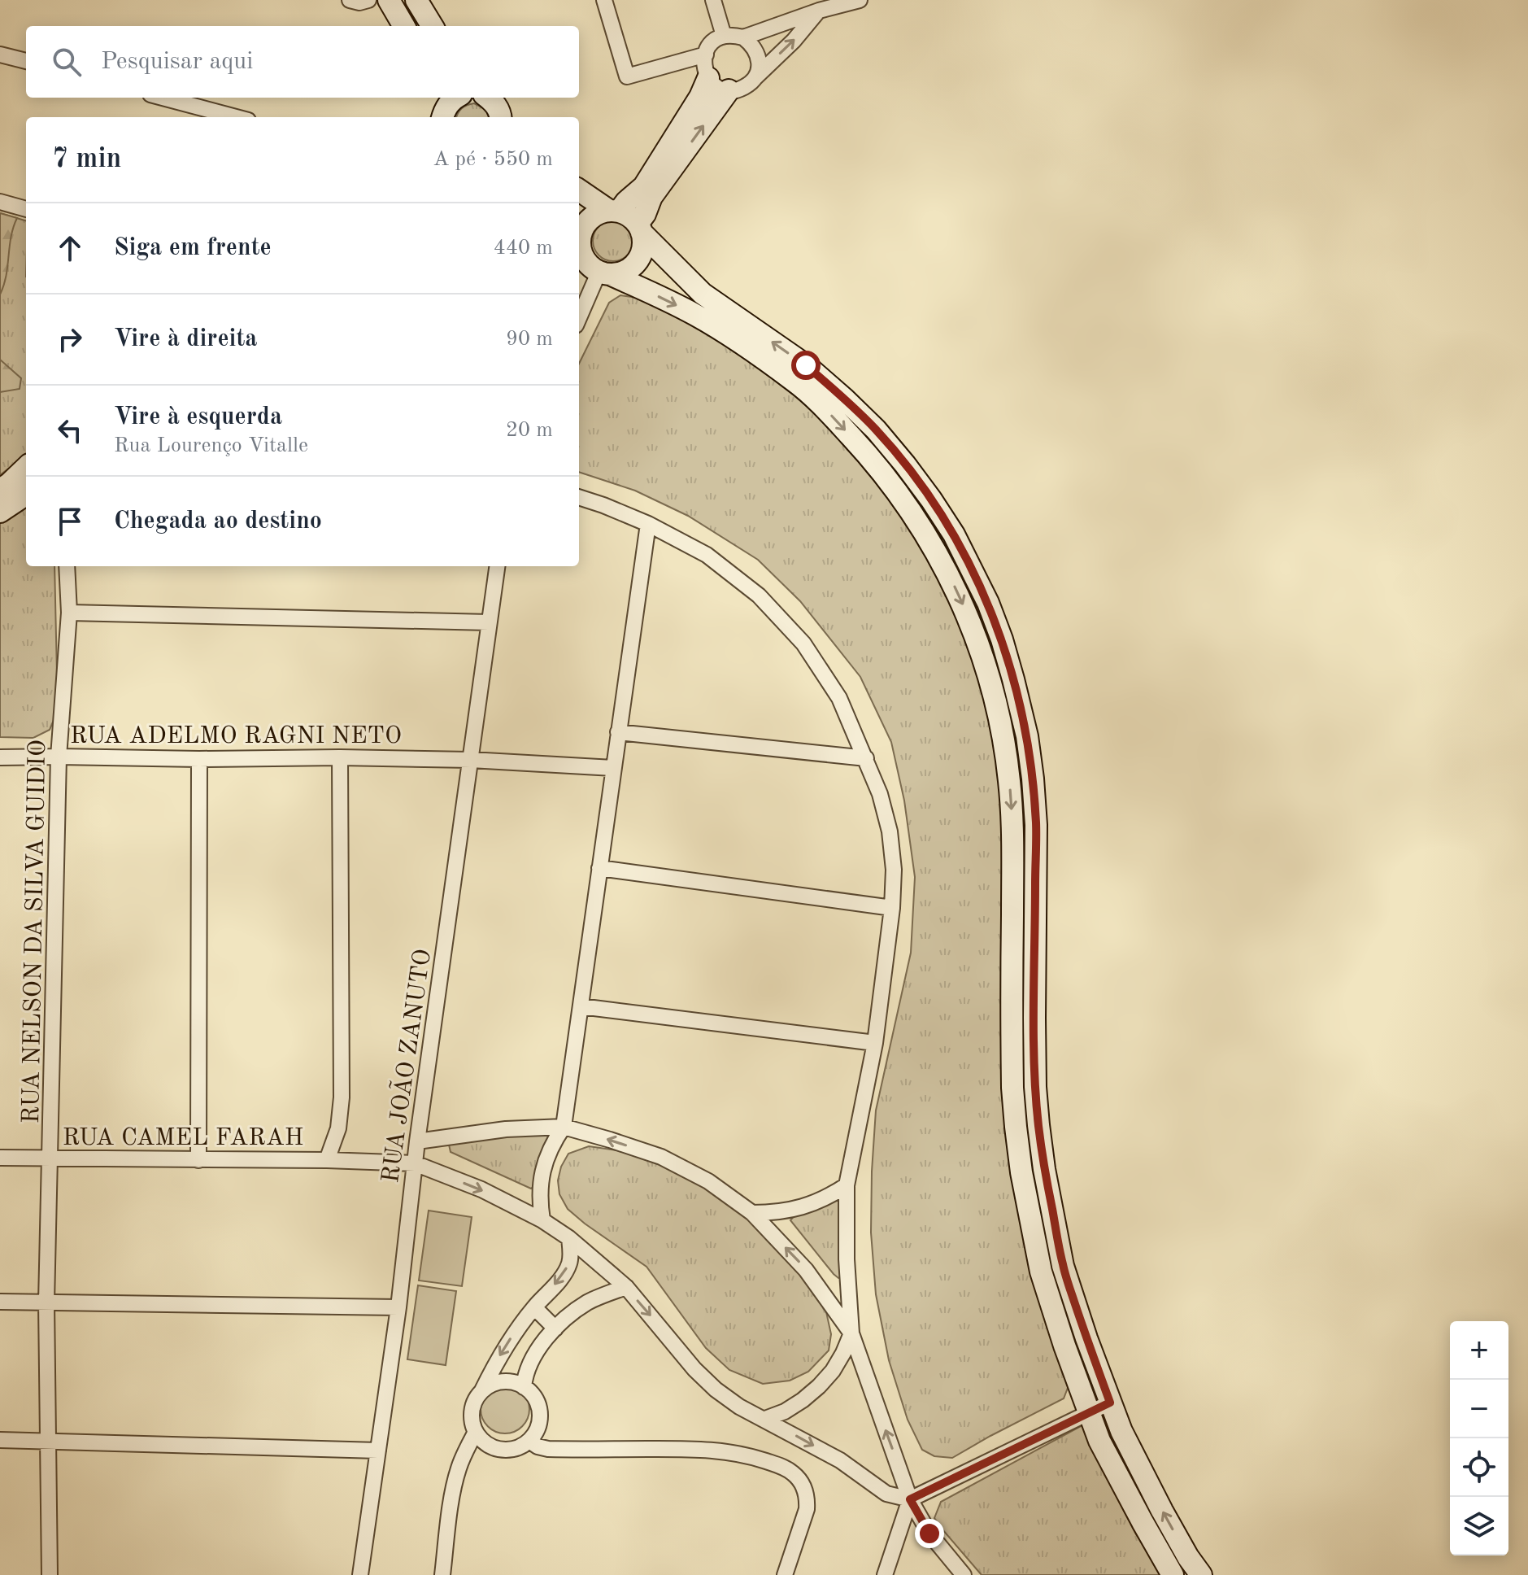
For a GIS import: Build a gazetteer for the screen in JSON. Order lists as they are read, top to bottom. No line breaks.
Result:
{"streets":{"street":["RUA ADELMO RAGNI NETO","RUA NELSON DA SILVA GUIDIO","RUA JOÃO ZANUTO","RUA CAMEL FARAH"]},"crossings":[["RUA ADELMO RAGNI NETO","RUA NELSON DA SILVA GUIDIO"],["RUA ADELMO RAGNI NETO","RUA JOÃO ZANUTO"],["RUA NELSON DA SILVA GUIDIO","RUA CAMEL FARAH"],["RUA JOÃO ZANUTO","RUA CAMEL FARAH"]],"one_way":["RUA CAMEL FARAH"],"page":{"search":"Pesquisar aqui","heading":["7 min","A pé · 550 m"],"list":[["Siga em frente","440 m"],["Vire à direita","90 m"],["Vire à esquerda","Rua Lourenço Vitalle","20 m"],"Chegada ao destino"],"map_buttons":["+","−"]}}
